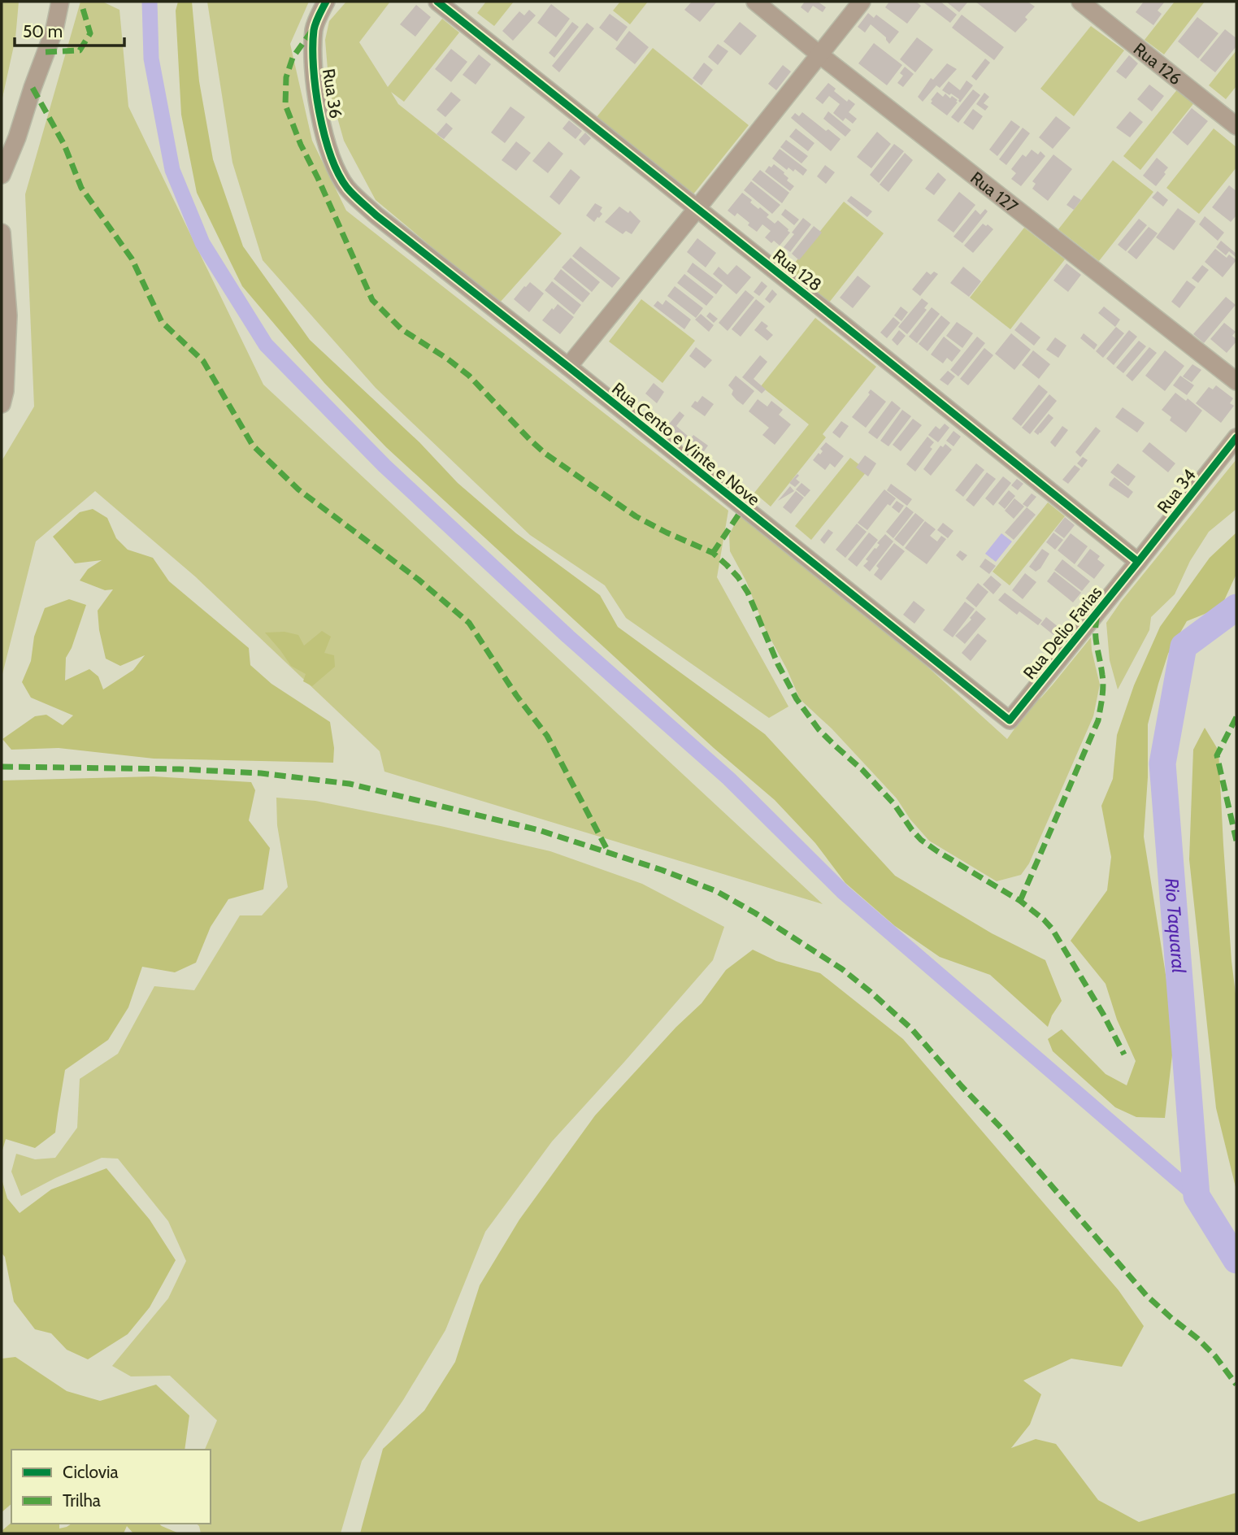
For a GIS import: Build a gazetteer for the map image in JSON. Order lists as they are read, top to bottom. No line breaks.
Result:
{"streets":{"street":["Rua 126","Rua 36","Rua 127","Rua 128","Rua Cento e Vinte e Nove","Rua 34","Rua Delio Farias"]},"crossings":[["Rua 36","Rua Cento e Vinte e Nove"],["Rua 128","Rua 34"],["Rua 128","Rua Delio Farias"],["Rua Cento e Vinte e Nove","Rua Delio Farias"],["Rua 34","Rua Delio Farias"]],"water":["Rio Taquaral"],"legend":["Ciclovia","Trilha"],"scale_bar":"50 m"}
